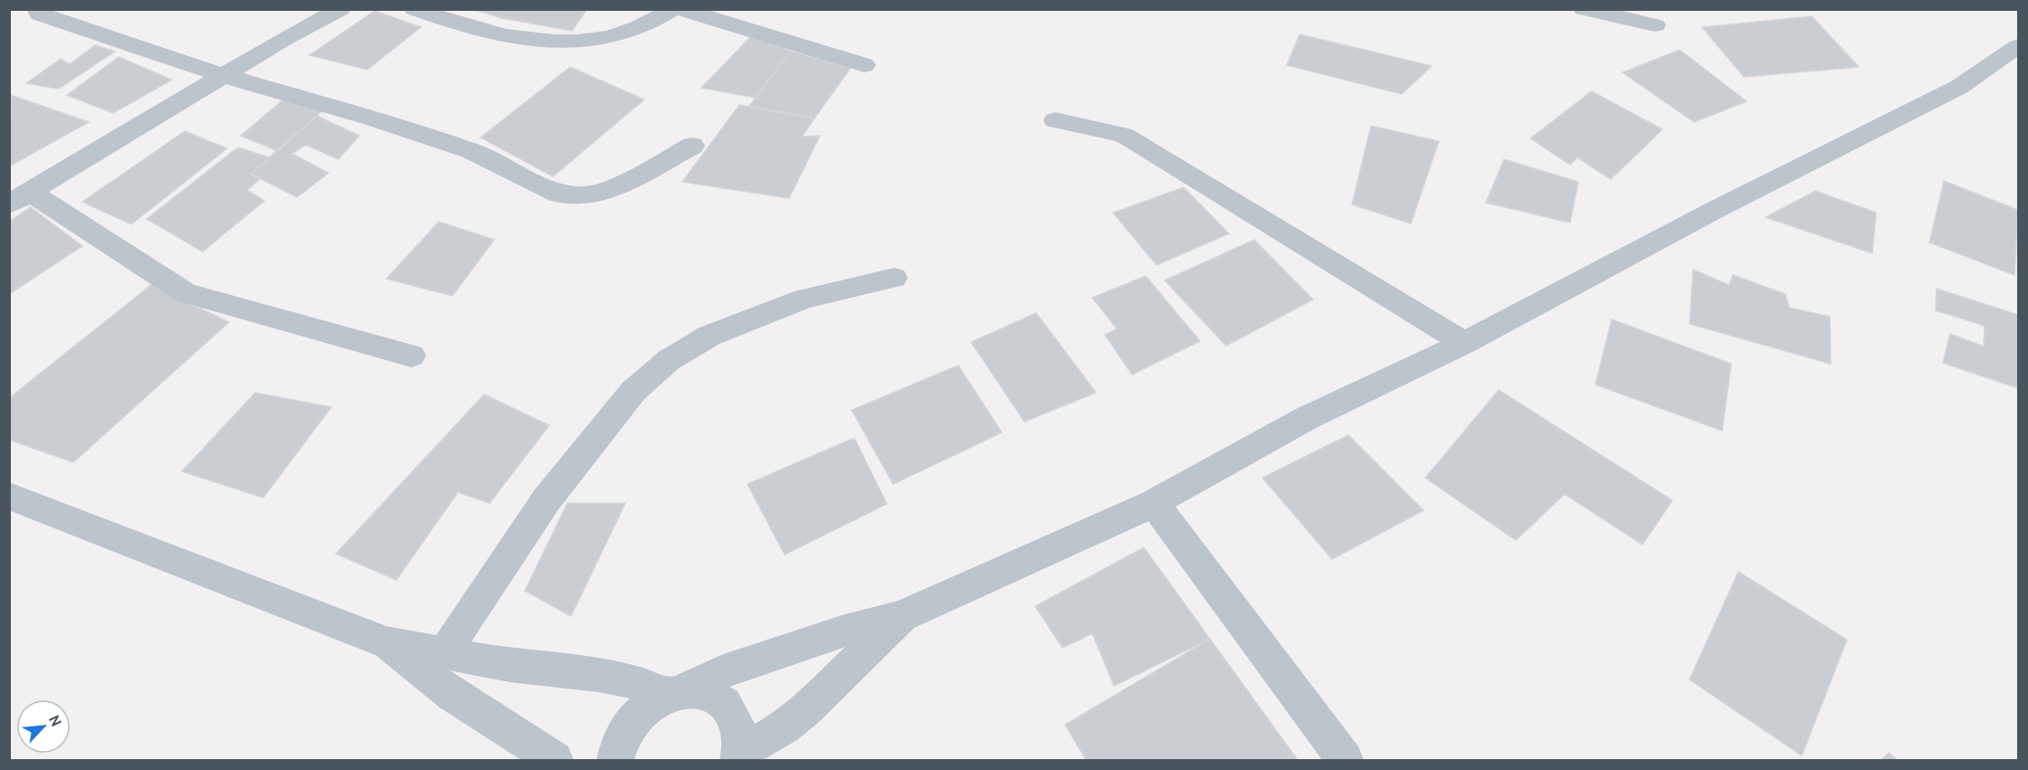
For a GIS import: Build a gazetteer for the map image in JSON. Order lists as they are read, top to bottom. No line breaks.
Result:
{"north":"top right"}
